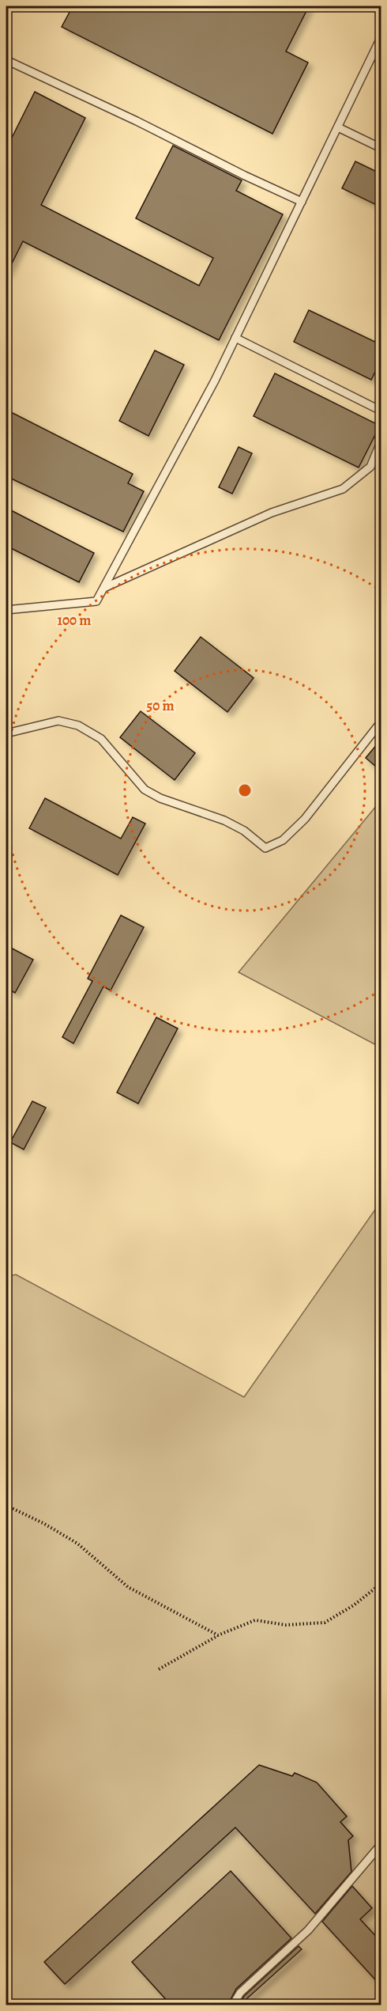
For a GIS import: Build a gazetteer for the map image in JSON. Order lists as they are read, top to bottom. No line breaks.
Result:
{"rings":["100 m","50 m"]}
